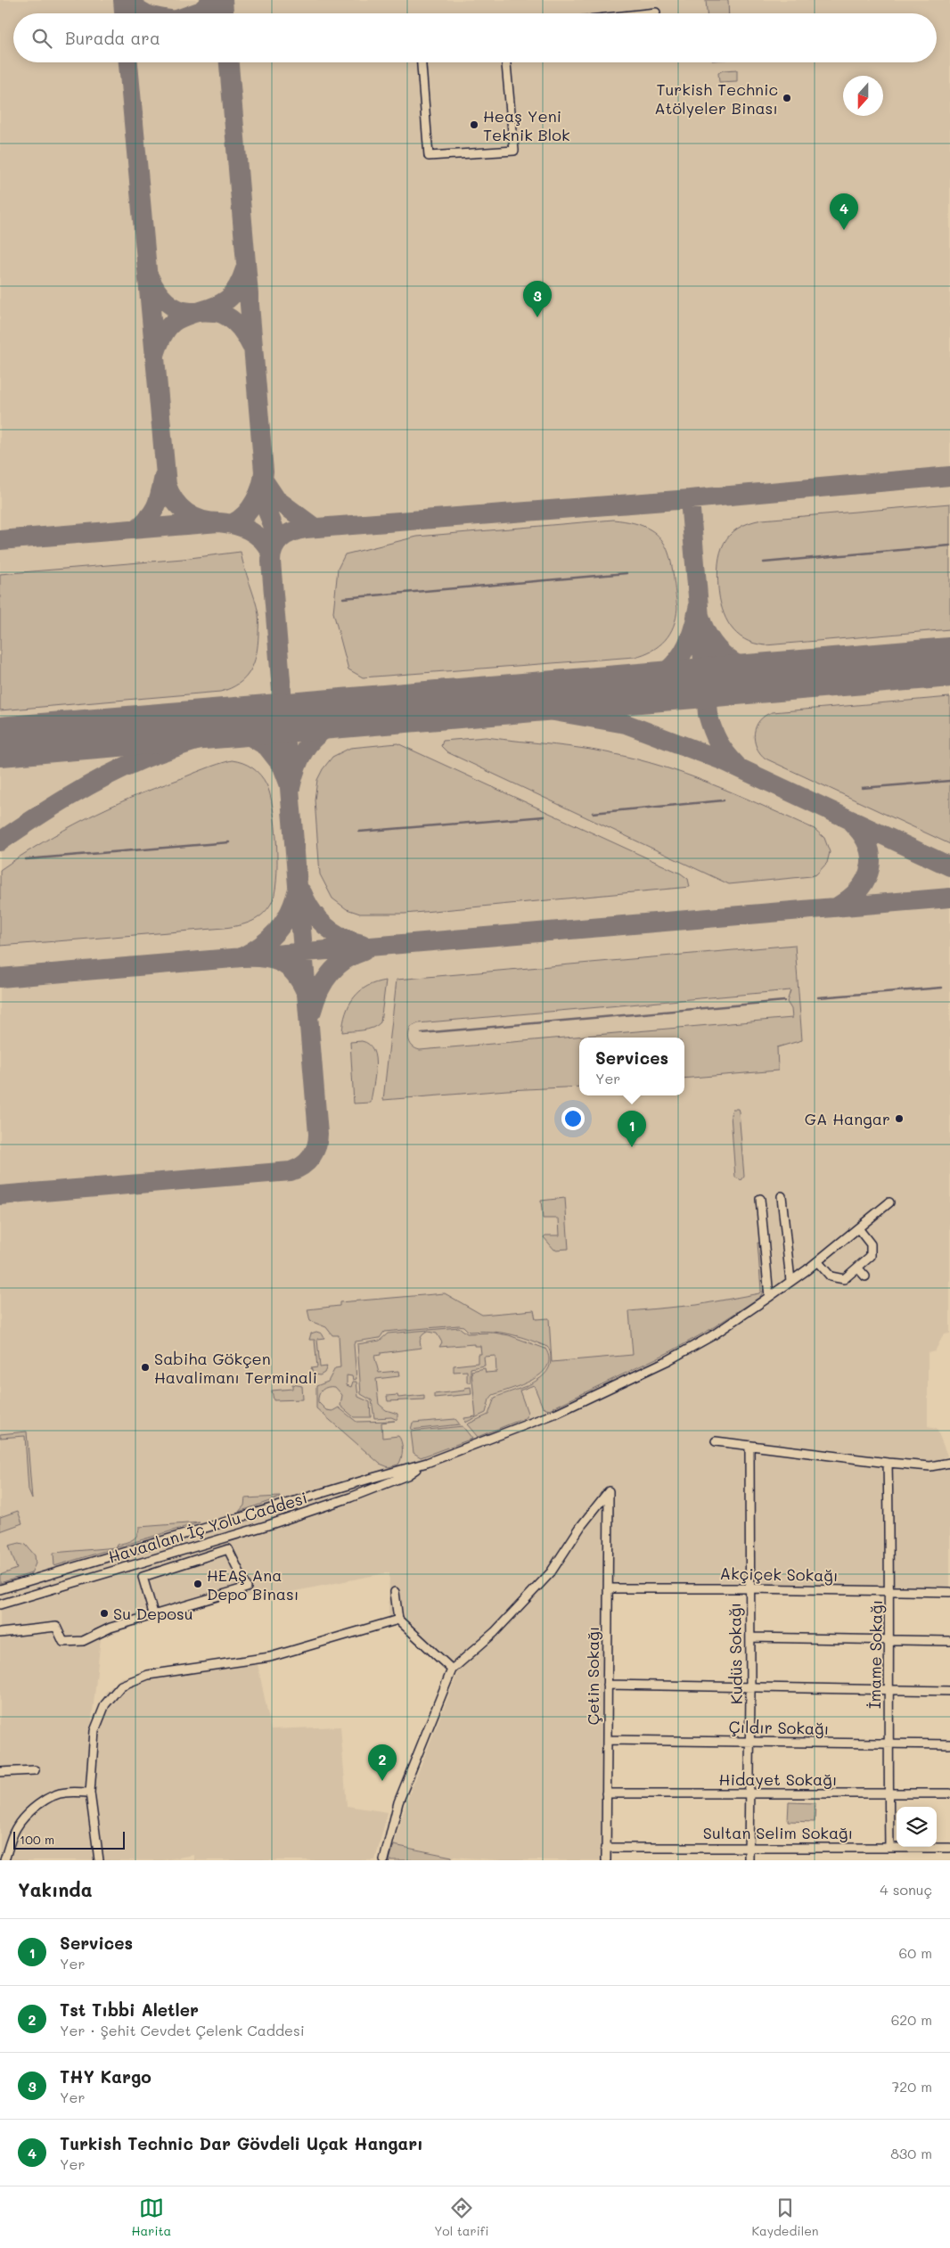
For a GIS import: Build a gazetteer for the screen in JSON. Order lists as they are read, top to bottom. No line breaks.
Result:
{"streets":{"street":["Havaalanı İç Yolu Caddesi","Akçiçek Sokağı","Kudüs Sokağı","İmame Sokağı","Çetin Sokağı","Çıldır Sokağı","Hidayet Sokağı","Sultan Selim Sokağı"]},"crossings":[["Akçiçek Sokağı","Kudüs Sokağı"],["Akçiçek Sokağı","İmame Sokağı"],["Akçiçek Sokağı","Çetin Sokağı"],["Kudüs Sokağı","Çıldır Sokağı"],["Kudüs Sokağı","Hidayet Sokağı"],["Kudüs Sokağı","Sultan Selim Sokağı"],["İmame Sokağı","Çıldır Sokağı"],["İmame Sokağı","Hidayet Sokağı"],["İmame Sokağı","Sultan Selim Sokağı"],["Çetin Sokağı","Çıldır Sokağı"],["Çetin Sokağı","Hidayet Sokağı"],["Çetin Sokağı","Sultan Selim Sokağı"]],"places":["Turkish Technic Atölyeler Binası","Heaş Yeni Teknik Blok","GA Hangar","Sabiha Gökçen Havalimanı Terminali","HEAŞ Ana Depo Binası","Su Deposu"],"scale_bar":"100 m","north":"bottom","page":{"search":"Burada ara","pins":["4","3","1","2"],"popup":["Services","Yer"],"scale":"100 m","heading":["Yakında","4 sonuç"],"list":[{"mark":"1","name":"Services","note":"Yer","value":"60 m"},{"mark":"2","name":"Tst Tıbbi Aletler","note":"Yer · Şehit Cevdet Çelenk Caddesi","value":"620 m"},{"mark":"3","name":"THY Kargo","note":"Yer","value":"720 m"},{"mark":"4","name":"Turkish Technic Dar Gövdeli Uçak Hangarı","note":"Yer","value":"830 m"}],"nav":["Harita","Yol tarifi","Kaydedilen"]}}
